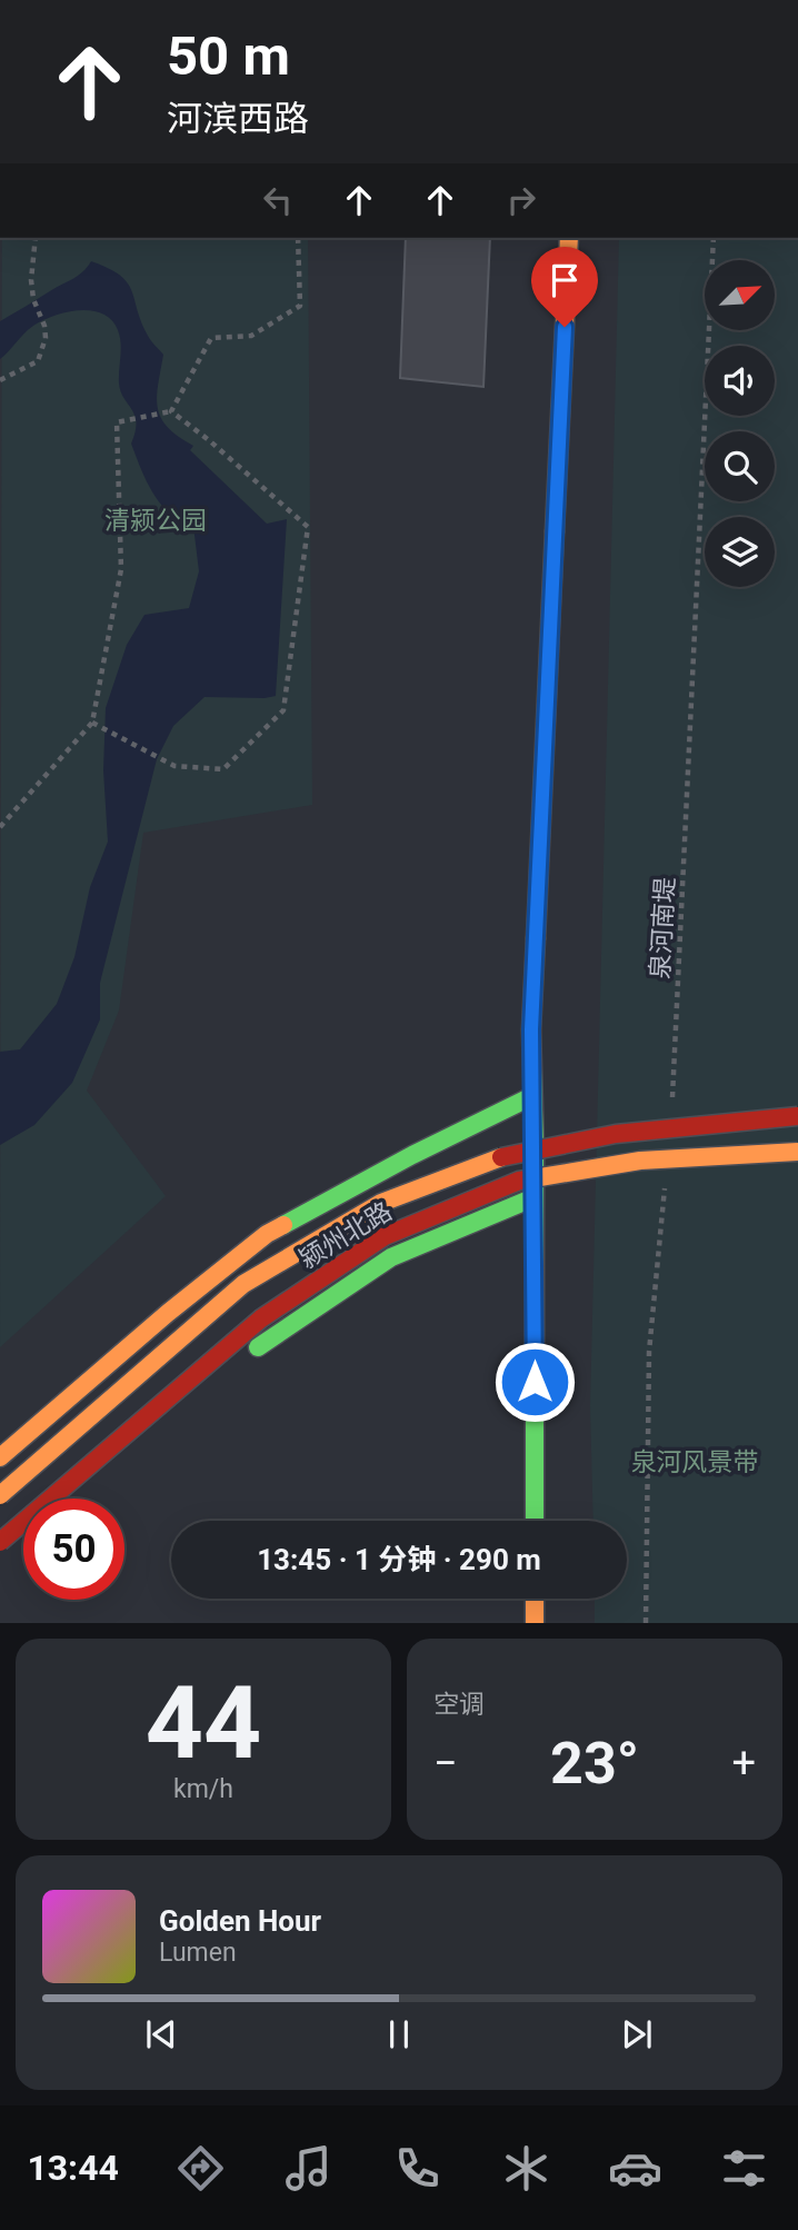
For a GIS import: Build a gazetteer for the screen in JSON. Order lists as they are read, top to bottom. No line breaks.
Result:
{"streets":{"main road":["颍州北路"],"path":["泉河南堤"]},"parks":["清颍公园","泉河风景带"],"north":"top right","page":{"turn":["50 m","河滨西路"],"limit":"50","trip":"13:45 · 1 分钟 · 290 m","tile":[["44","km/h"],"空调"],"heat":["−","23°","+"],"song":["Golden Hour","Lumen"],"tabs":"13:44"}}
